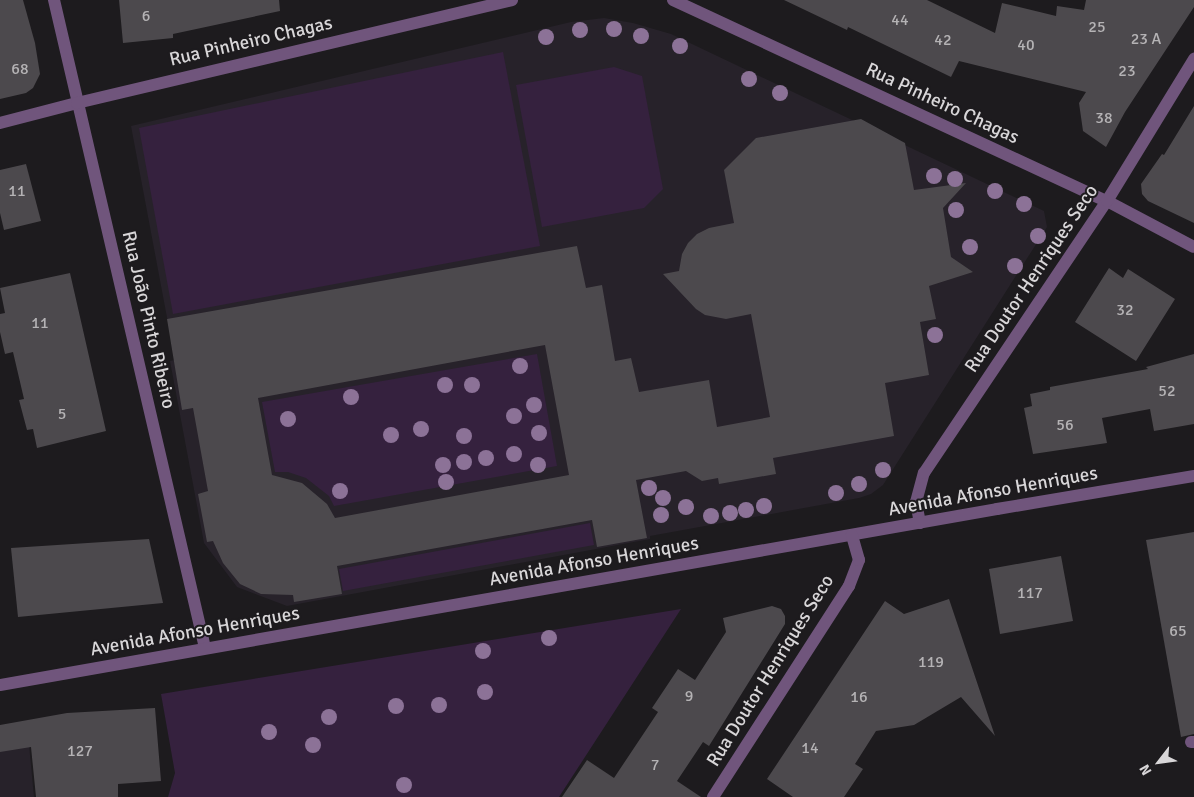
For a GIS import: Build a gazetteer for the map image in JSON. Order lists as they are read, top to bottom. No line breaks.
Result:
{"streets":{"street":["Rua Pinheiro Chagas","Rua Doutor Henriques Seco","Rua João Pinto Ribeiro","Avenida Afonso Henriques"]},"crossings":[["Rua Pinheiro Chagas","Rua Doutor Henriques Seco"],["Rua Pinheiro Chagas","Rua João Pinto Ribeiro"],["Rua Doutor Henriques Seco","Avenida Afonso Henriques"],["Rua João Pinto Ribeiro","Avenida Afonso Henriques"]],"house_numbers":["6","44","25","23 A","42","40","68","23","38","11","32","11","52","5","56","117","65","119","9","16","14","127","7"],"north":"bottom left"}
